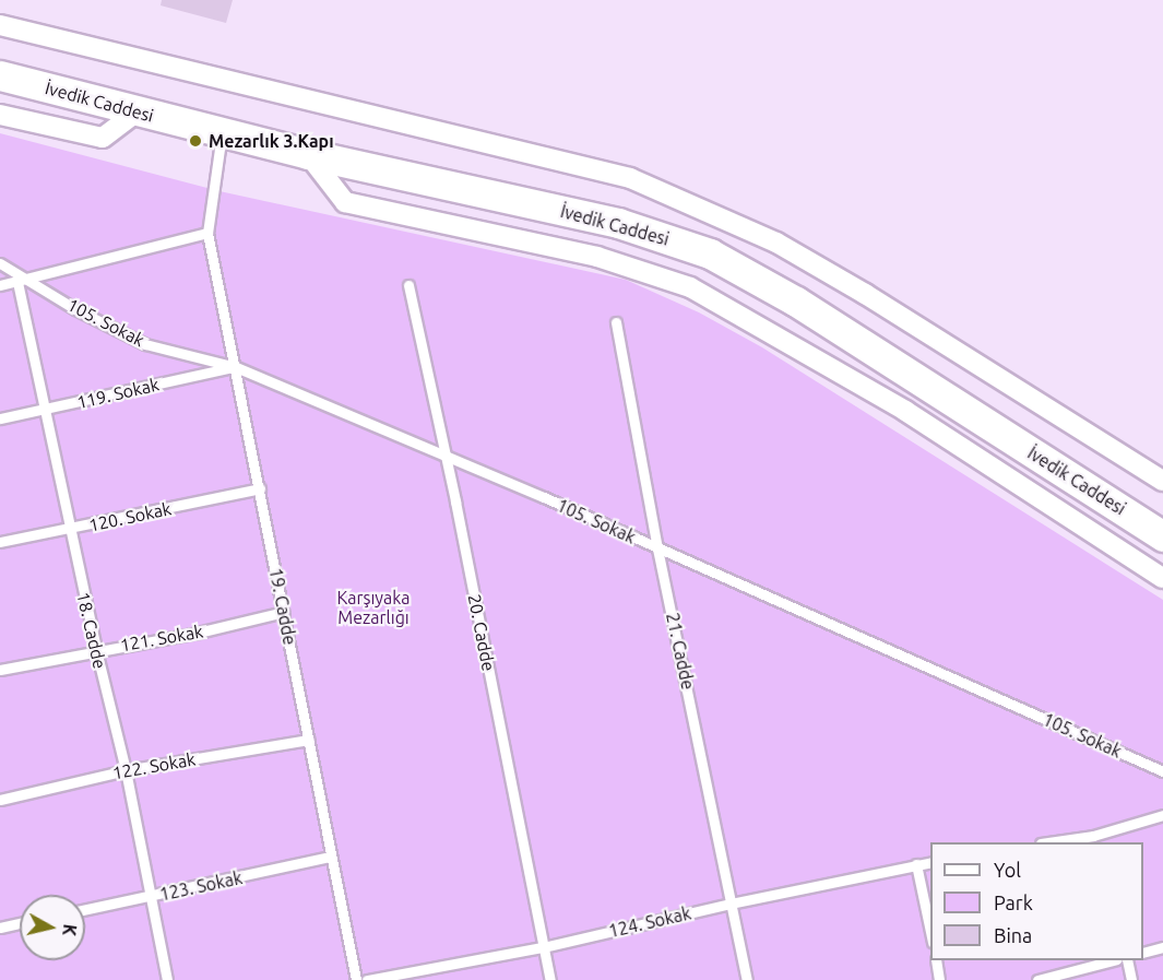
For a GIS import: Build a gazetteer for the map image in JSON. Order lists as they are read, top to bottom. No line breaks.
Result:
{"streets":{"main road":["İvedik Caddesi"],"lane":["105. Sokak","119. Sokak","120. Sokak","19. Cadde","18. Cadde","20. Cadde","121. Sokak","21. Cadde","122. Sokak","123. Sokak","124. Sokak"]},"crossings":[["105. Sokak","119. Sokak"],["105. Sokak","19. Cadde"],["105. Sokak","18. Cadde"],["105. Sokak","20. Cadde"],["105. Sokak","21. Cadde"],["119. Sokak","19. Cadde"],["119. Sokak","18. Cadde"],["120. Sokak","19. Cadde"],["120. Sokak","18. Cadde"],["19. Cadde","121. Sokak"],["19. Cadde","122. Sokak"],["19. Cadde","123. Sokak"],["18. Cadde","121. Sokak"],["18. Cadde","122. Sokak"],["18. Cadde","123. Sokak"],["20. Cadde","124. Sokak"],["21. Cadde","124. Sokak"]],"parks":["Karşıyaka Mezarlığı"],"places":["Mezarlık 3.Kapı"],"legend":["Yol","Park","Bina"],"north":"right"}
